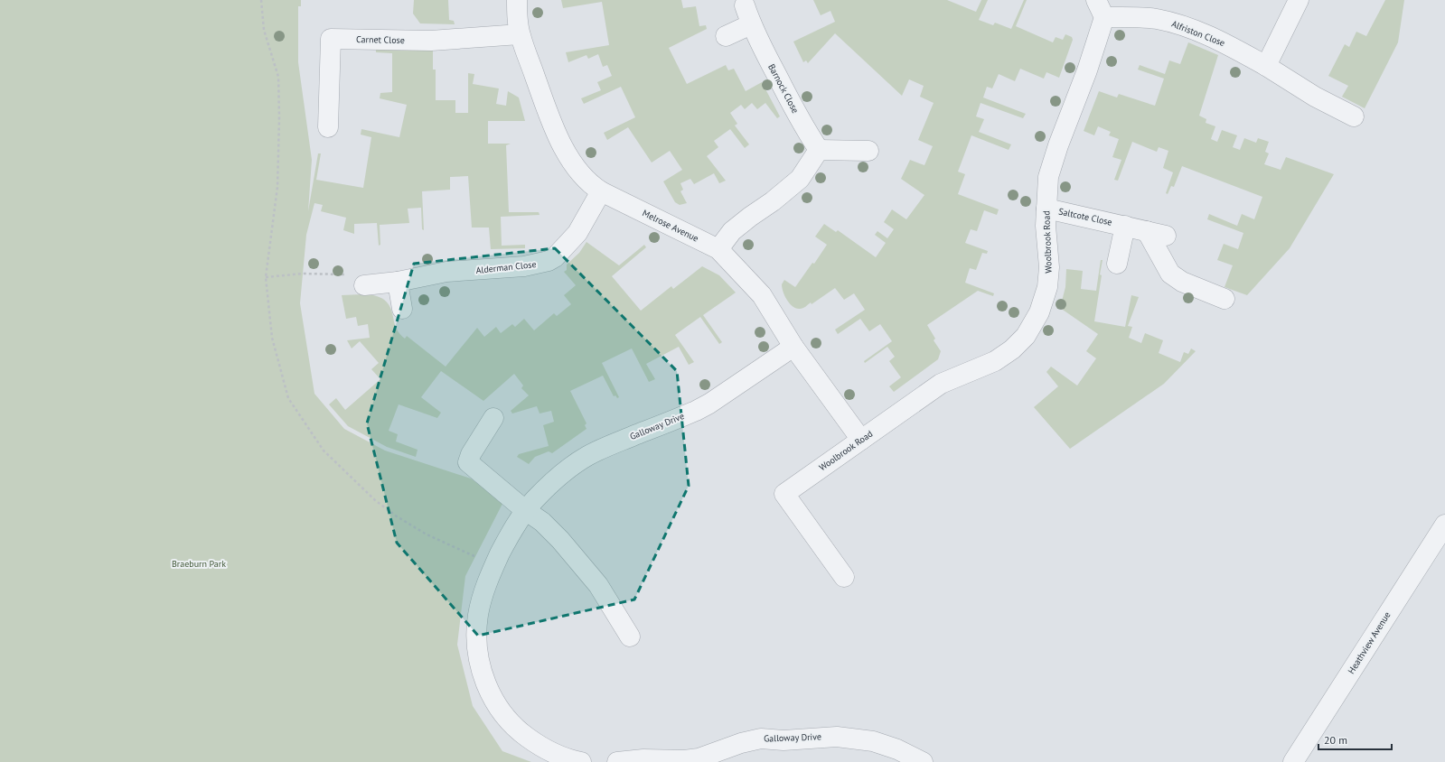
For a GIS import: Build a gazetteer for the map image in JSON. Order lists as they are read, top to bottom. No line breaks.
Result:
{"streets":{"street":["Alfriston Close","Carnet Close","Barnock Close","Saltcote Close","Melrose Avenue","Woolbrook Road","Alderman Close","Galloway Drive","Heathview Avenue"]},"crossings":[["Alfriston Close","Woolbrook Road"],["Carnet Close","Melrose Avenue"],["Saltcote Close","Woolbrook Road"],["Melrose Avenue","Woolbrook Road"],["Melrose Avenue","Alderman Close"],["Melrose Avenue","Galloway Drive"]],"parks":["Braeburn Park"],"scale_bar":"20 m"}
